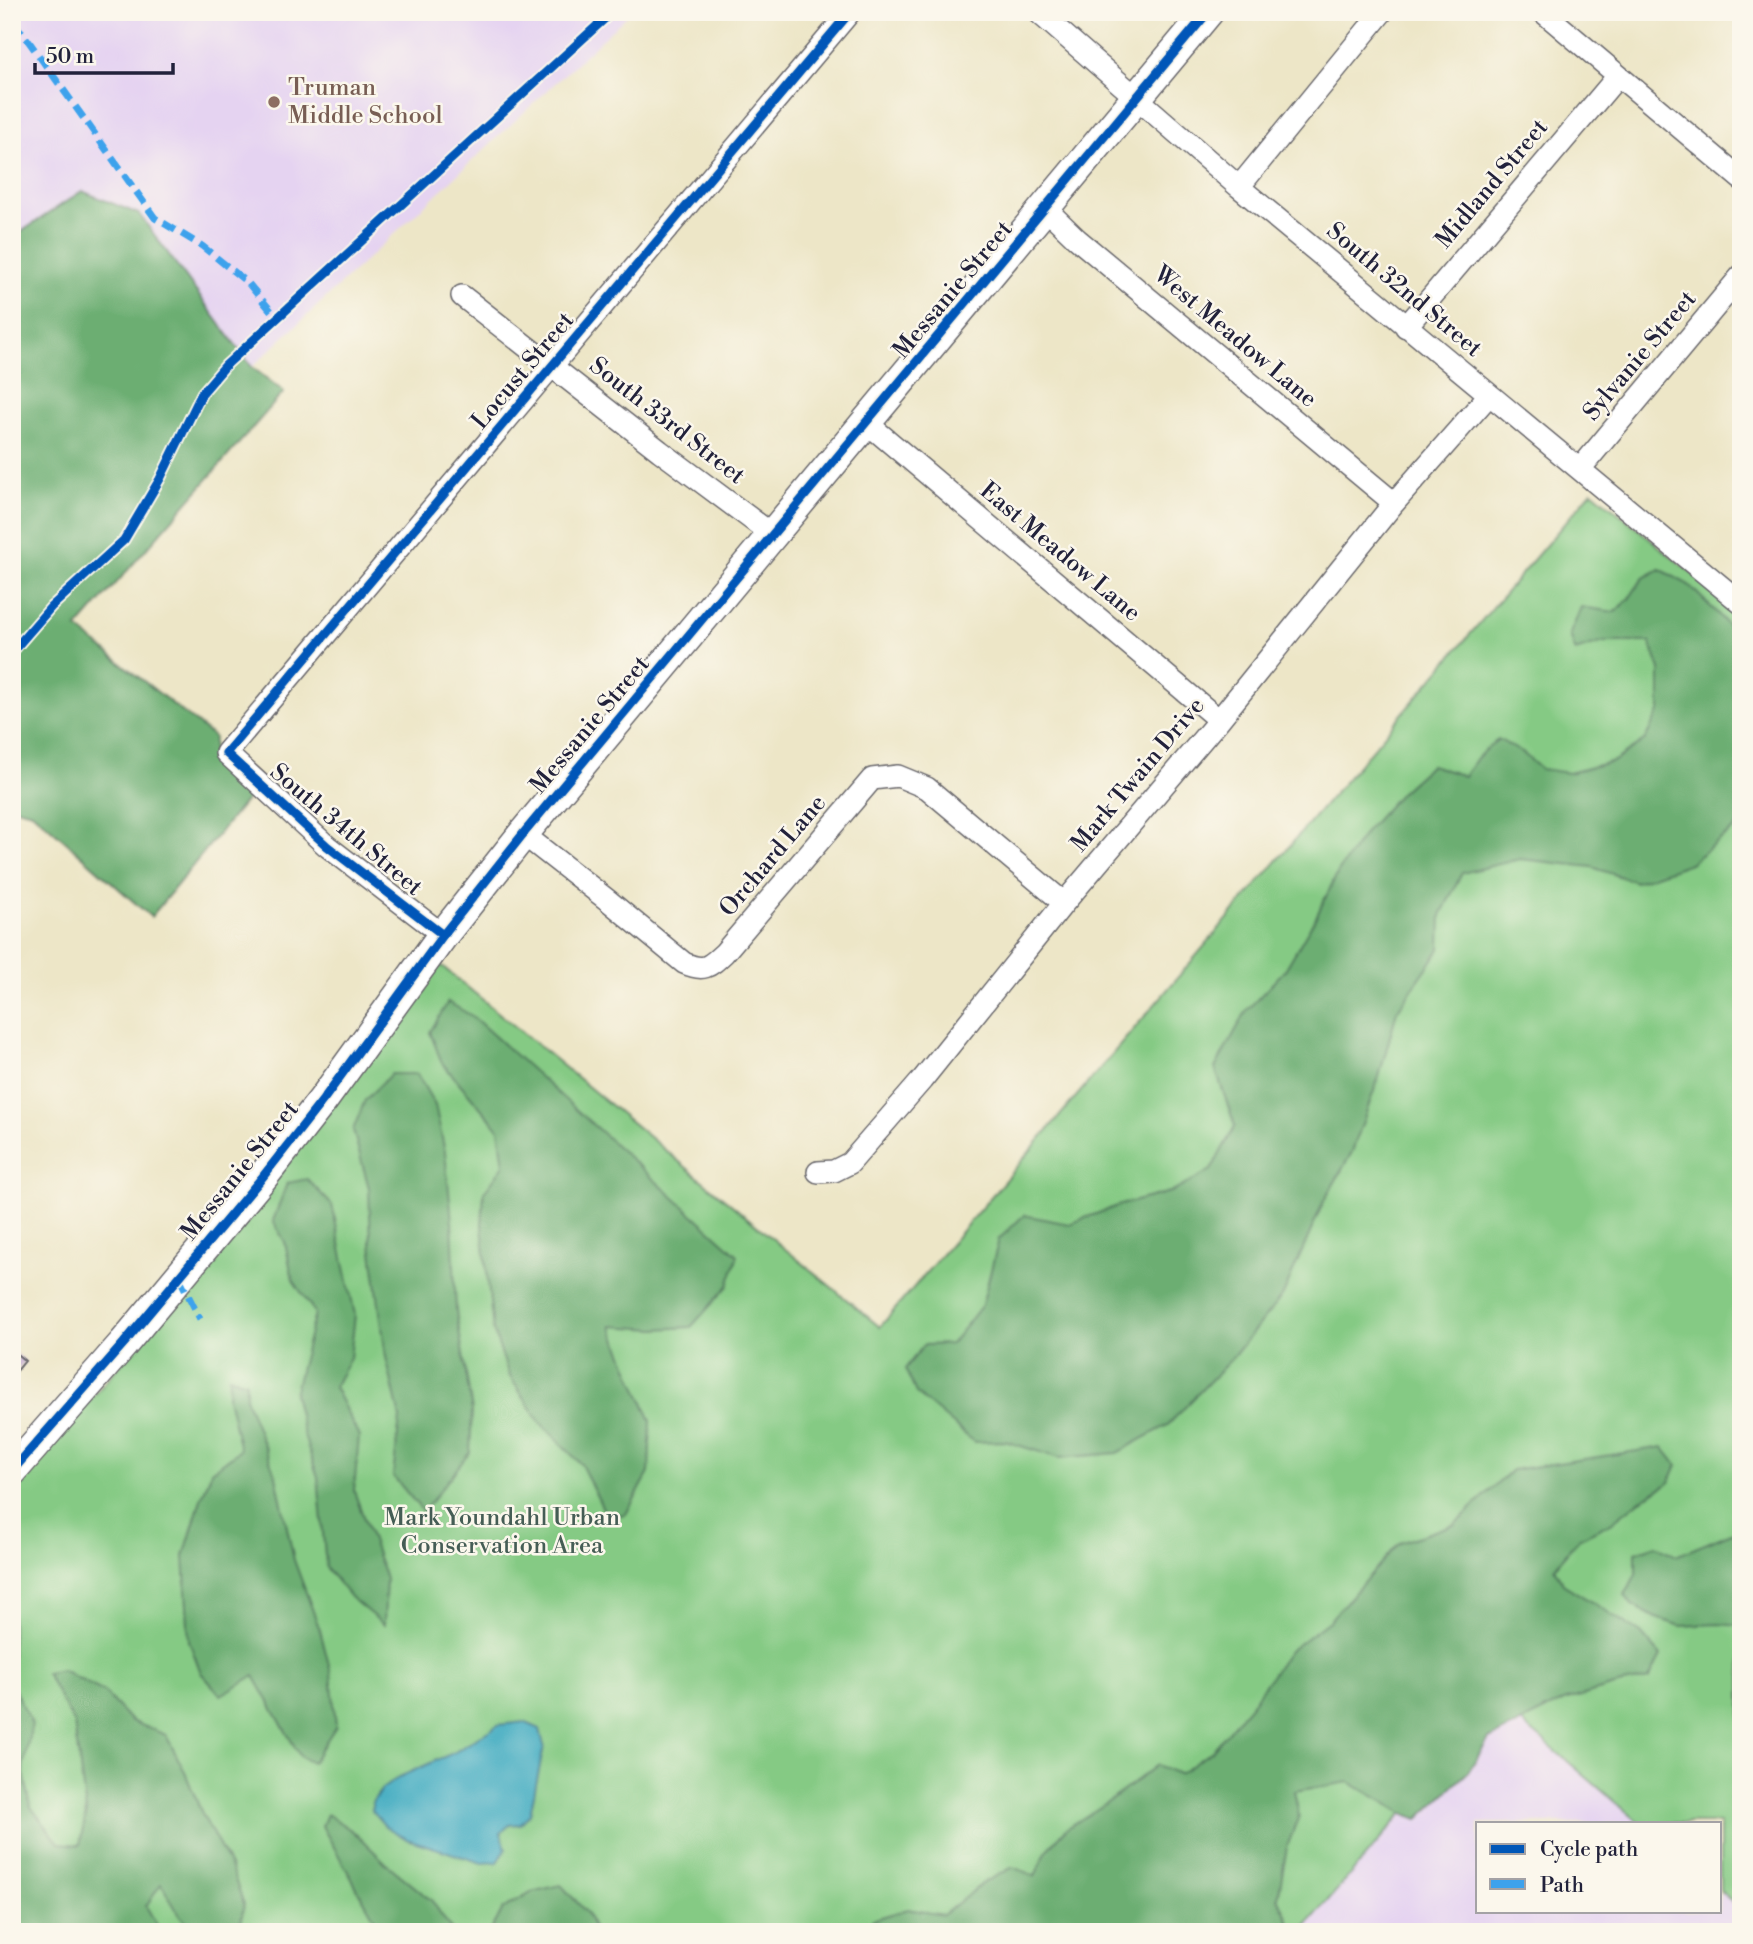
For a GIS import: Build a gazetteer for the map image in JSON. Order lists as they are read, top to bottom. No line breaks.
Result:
{"streets":{"street":["Midland Street","Messanie Street","South 32nd Street","West Meadow Lane","Sylvanie Street","Locust Street","South 33rd Street","East Meadow Lane","Mark Twain Drive","South 34th Street","Orchard Lane"]},"crossings":[["Midland Street","South 32nd Street"],["Messanie Street","South 32nd Street"],["Messanie Street","West Meadow Lane"],["Messanie Street","South 33rd Street"],["Messanie Street","East Meadow Lane"],["Messanie Street","South 34th Street"],["Messanie Street","Orchard Lane"],["South 32nd Street","Sylvanie Street"],["South 32nd Street","Mark Twain Drive"],["West Meadow Lane","Mark Twain Drive"],["Locust Street","South 33rd Street"],["Locust Street","South 34th Street"],["East Meadow Lane","Mark Twain Drive"],["Mark Twain Drive","Orchard Lane"]],"parks":["Mark Youndahl Urban Conservation Area"],"places":["Truman Middle School"],"legend":["Cycle path","Path"],"scale_bar":"50 m"}
